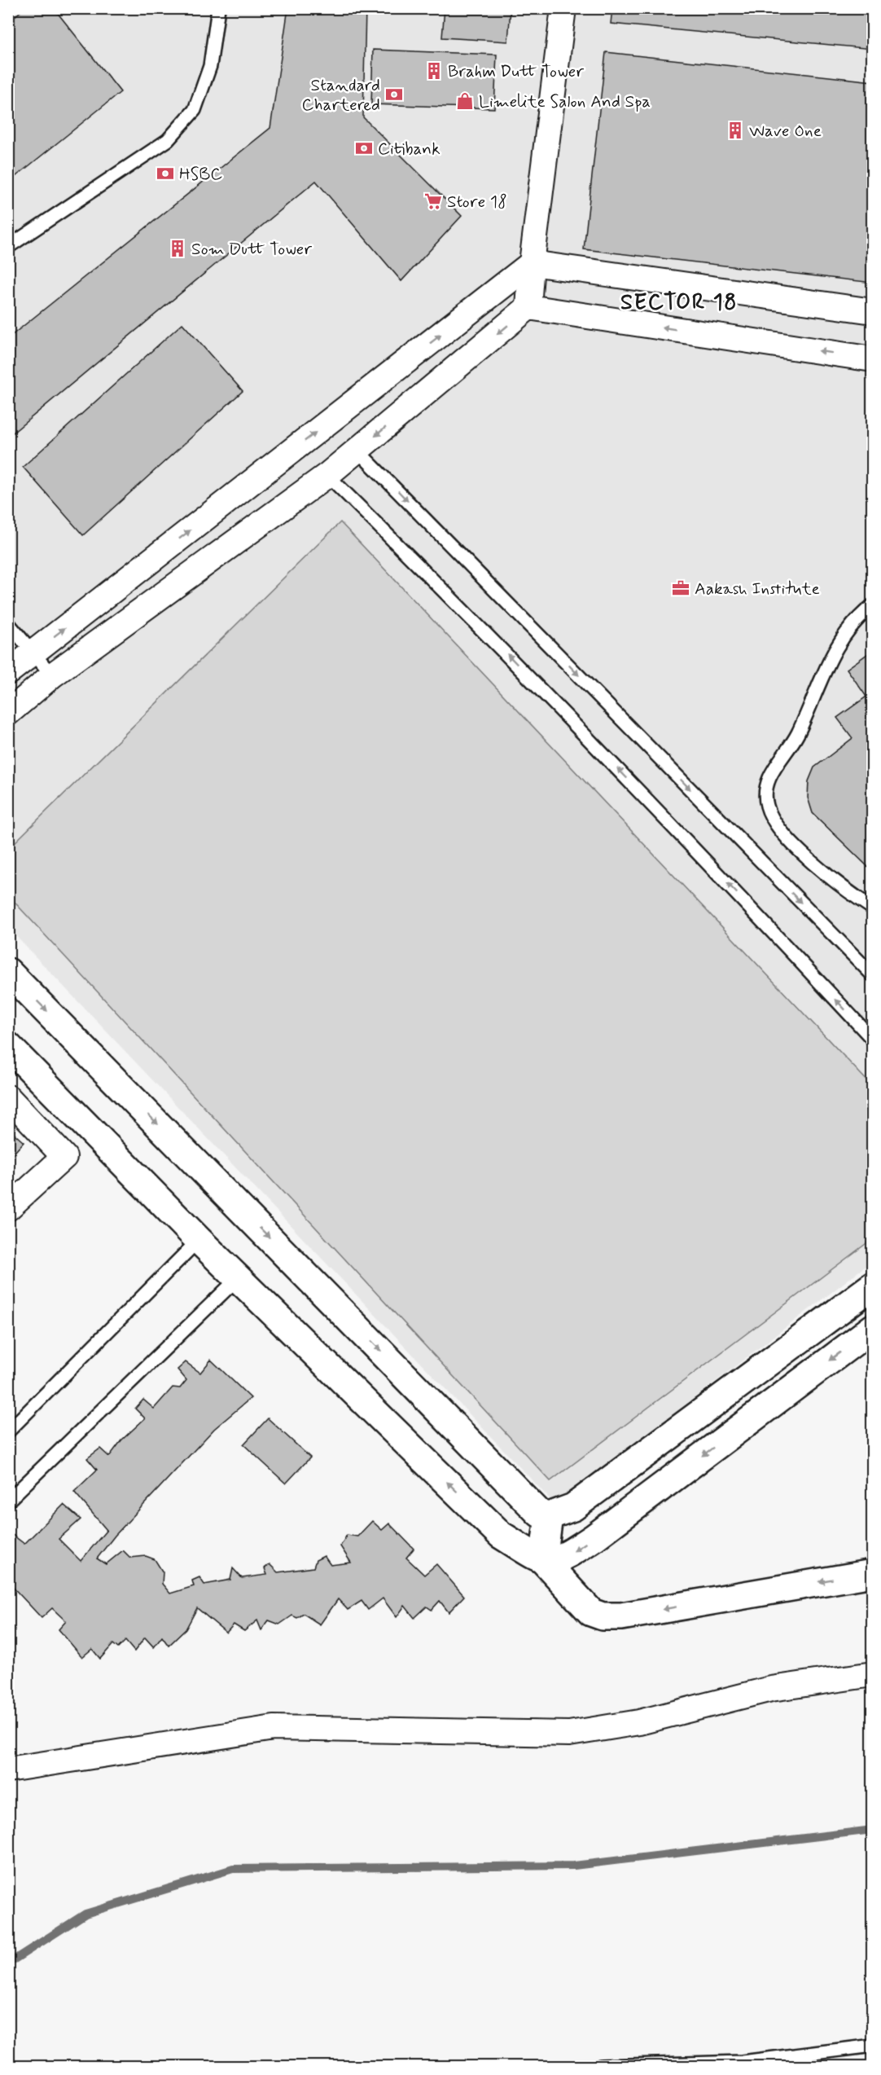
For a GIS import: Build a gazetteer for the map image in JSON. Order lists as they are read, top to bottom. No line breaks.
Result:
{"districts":["SECTOR 18"],"places":{"building":["Brahm Dutt Tower","Wave One","Som Dutt Tower"],"bank":["Standard Chartered","Citibank","HSBC"],"shop":["Limelite Salon And Spa"],"supermarket":["Store 18"],"office":["Aakash Institute"]}}
